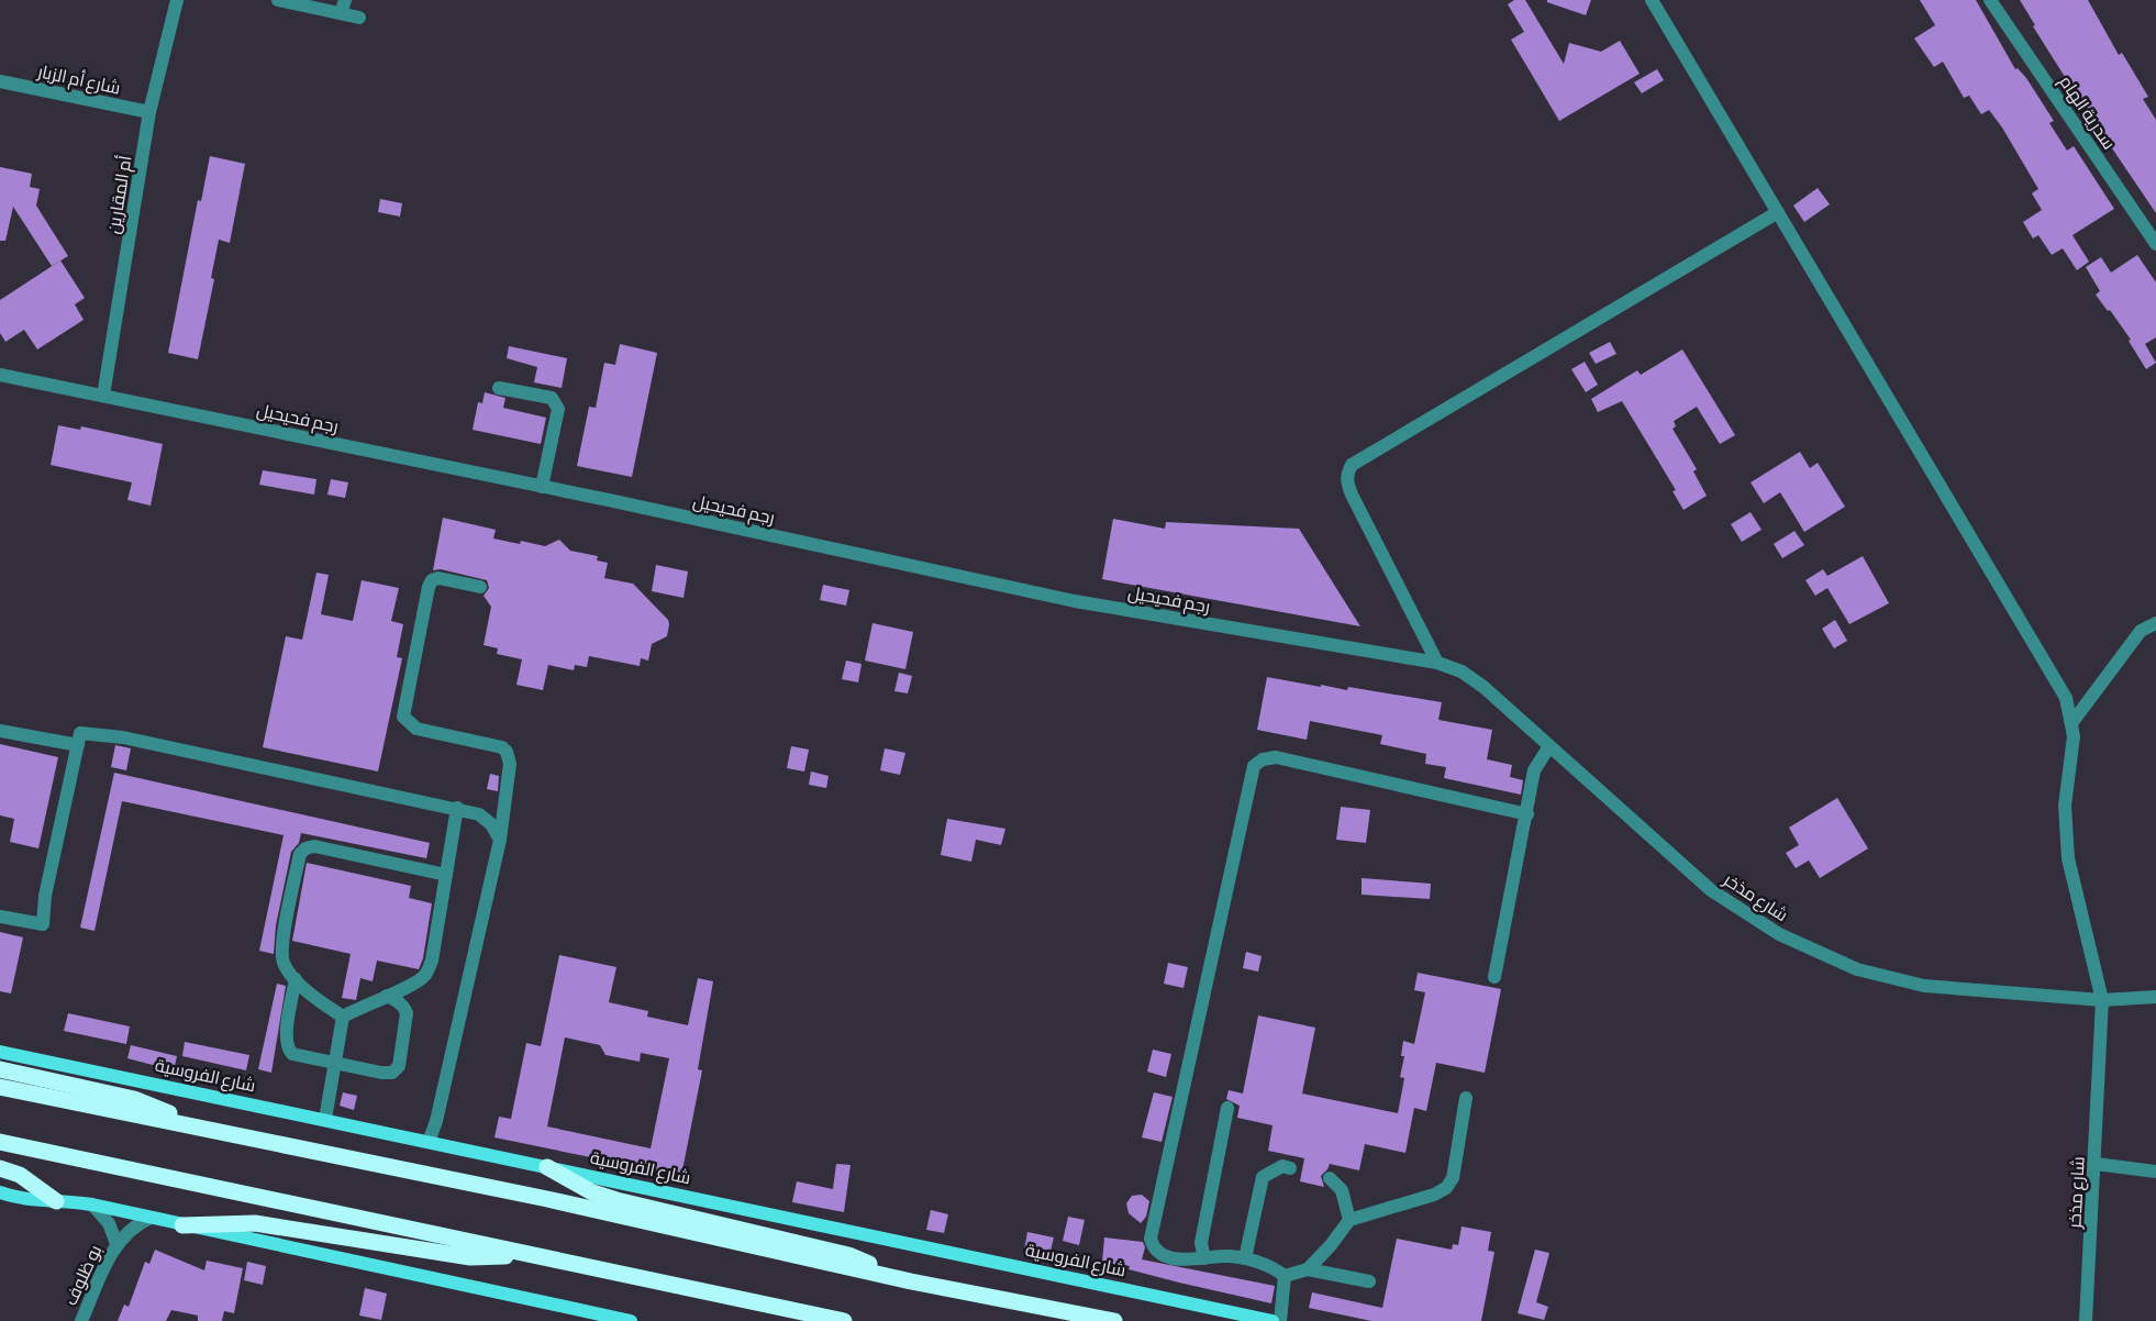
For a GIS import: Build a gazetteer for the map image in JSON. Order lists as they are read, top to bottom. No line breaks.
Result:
{"streets":{"main road":["شارع الفروسية"],"street":["شارع أم الزبار","سدرية الهام","أم المقارين","رجم فحيحيل","شارع مذخر","بو ظلوف"]},"crossings":[["شارع أم الزبار","أم المقارين"],["أم المقارين","رجم فحيحيل"],["رجم فحيحيل","شارع مذخر"]]}
